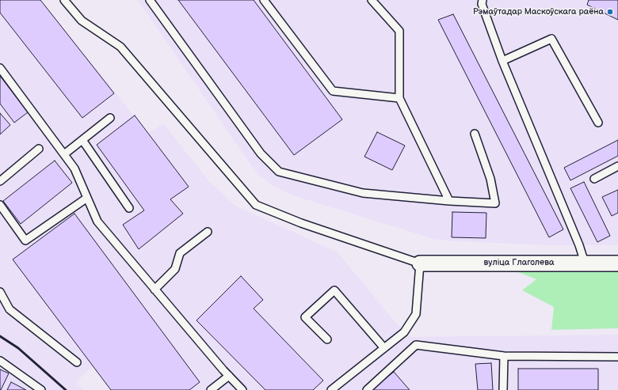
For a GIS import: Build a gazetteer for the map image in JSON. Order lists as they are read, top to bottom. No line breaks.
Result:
{"streets":{"street":["вуліца Глаголева"]},"places":["Рэмаўтадар Маскоўскага раёна"]}
